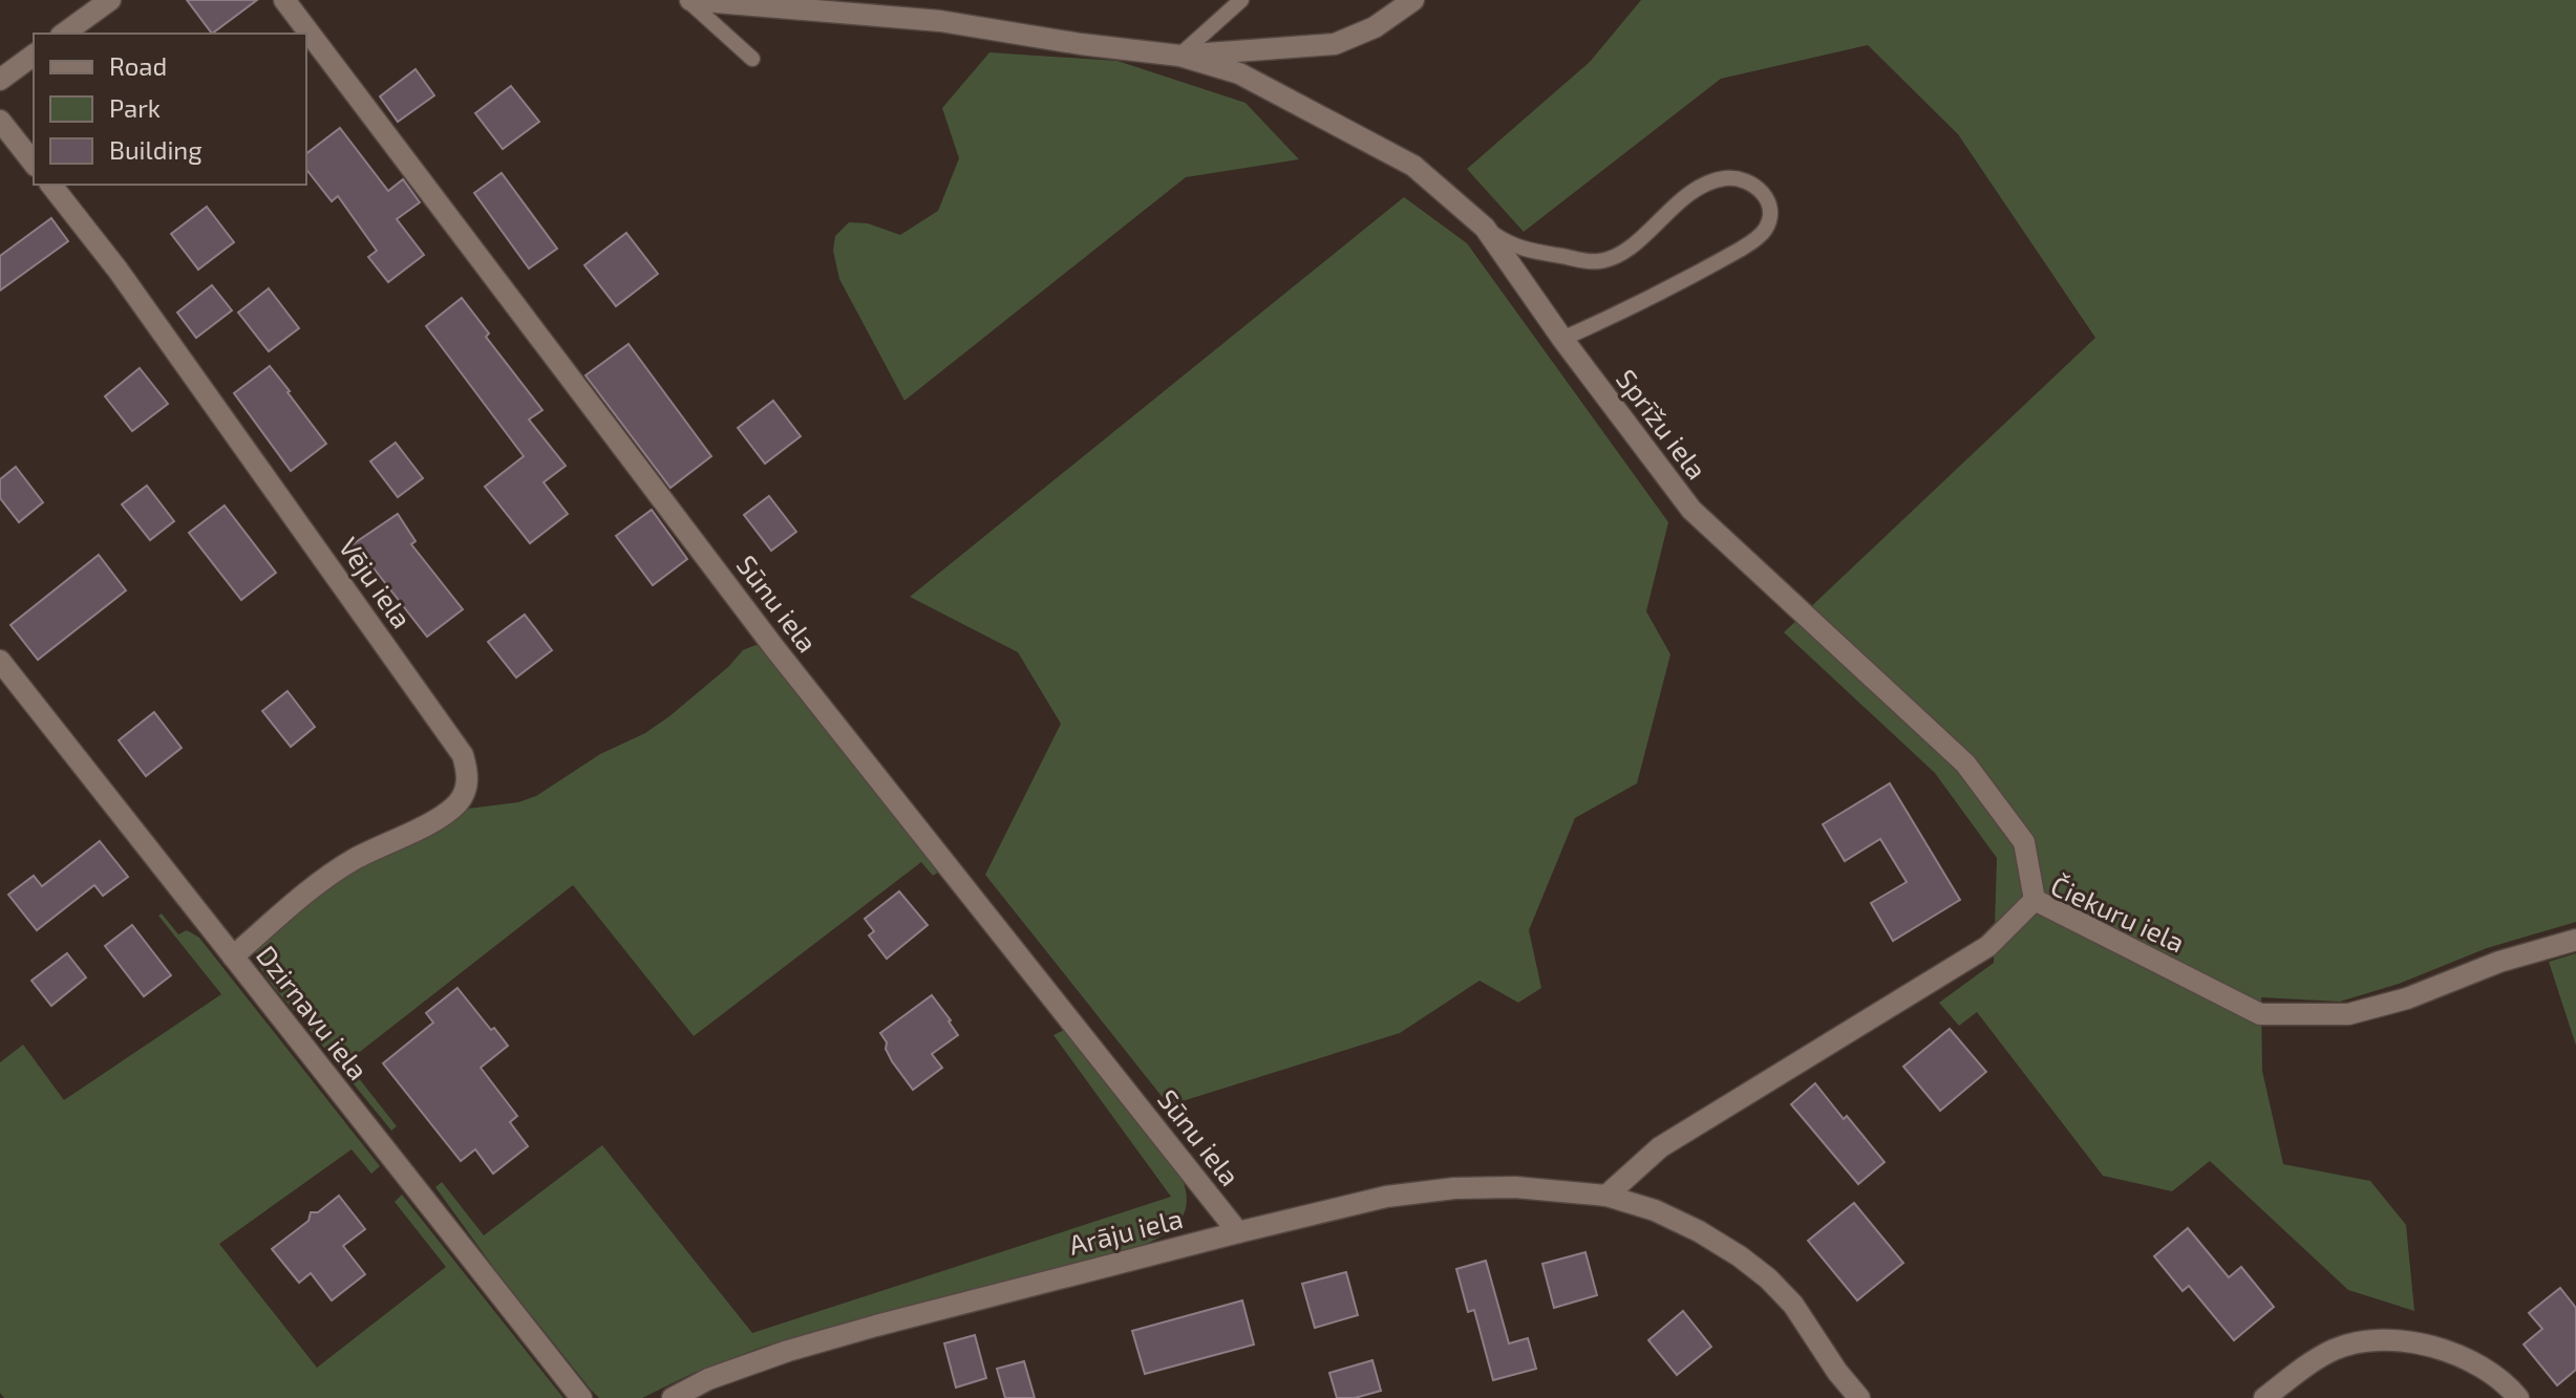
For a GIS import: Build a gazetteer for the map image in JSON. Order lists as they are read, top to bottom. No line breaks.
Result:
{"streets":{"street":["Sprīžu iela","Vēju iela","Sūnu iela","Čiekuru iela","Dzirnavu iela","Arāju iela"]},"crossings":[["Sprīžu iela","Čiekuru iela"],["Vēju iela","Dzirnavu iela"],["Sūnu iela","Arāju iela"],["Čiekuru iela","Arāju iela"]],"legend":["Road","Park","Building"]}
